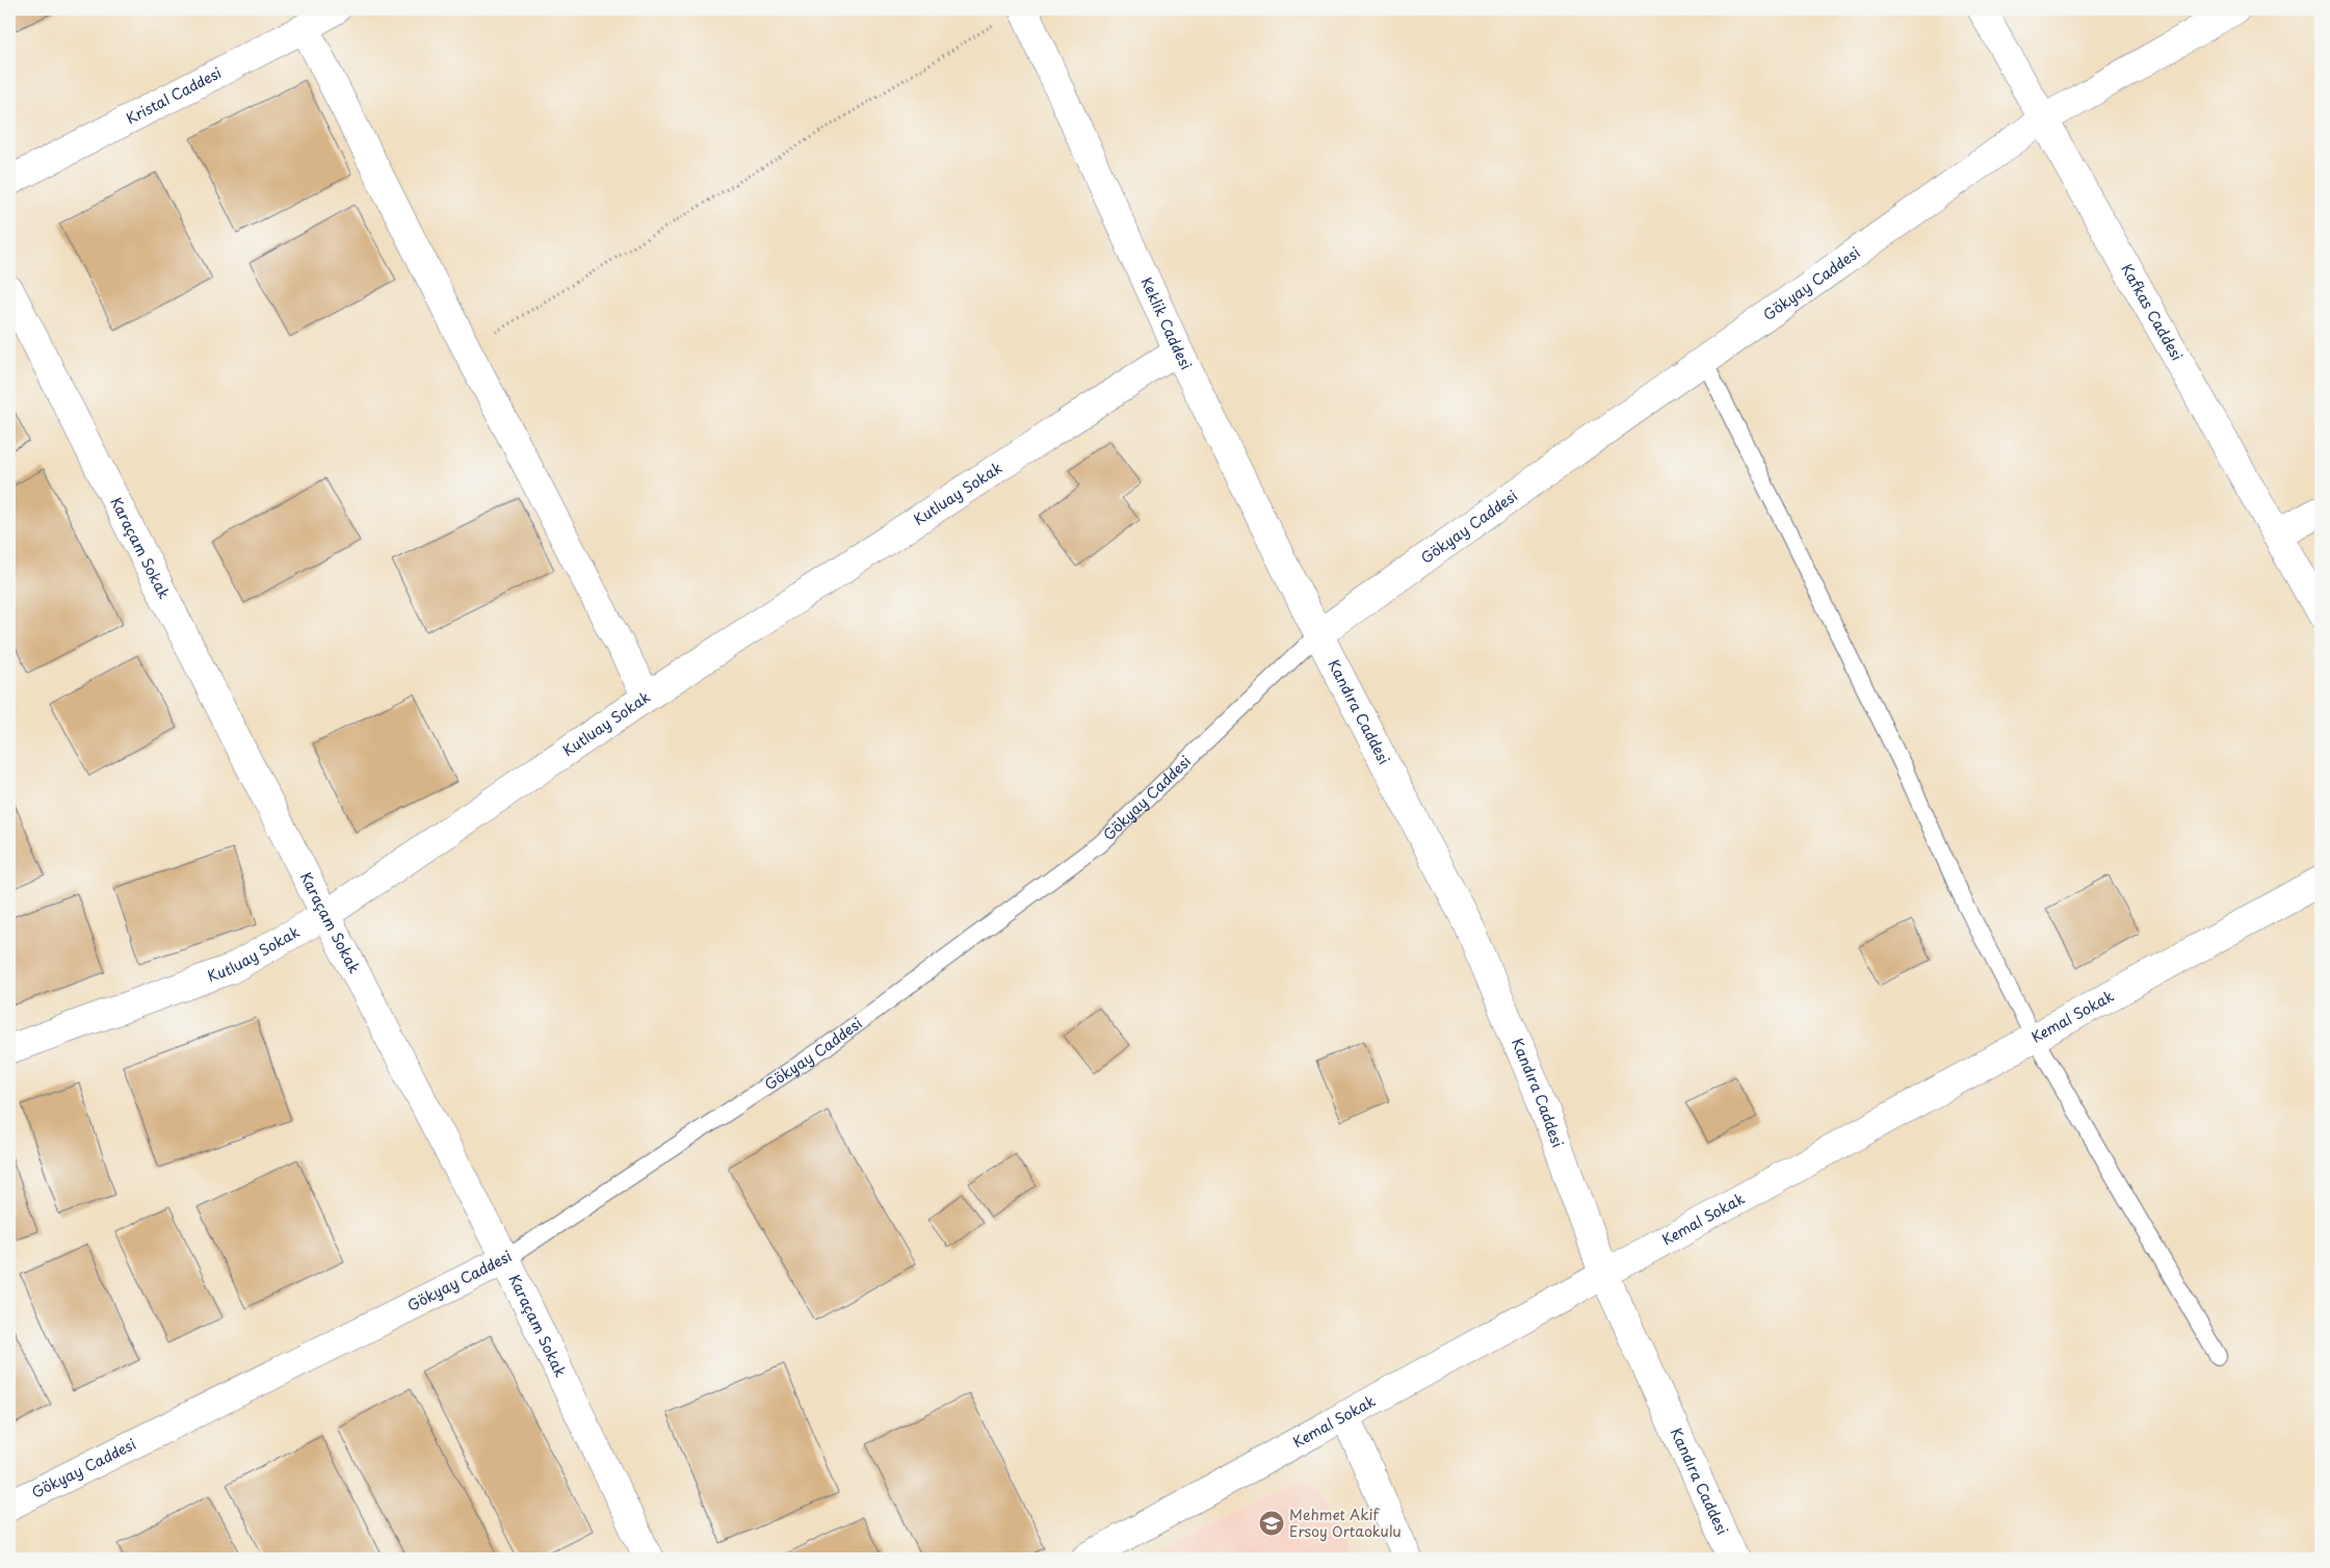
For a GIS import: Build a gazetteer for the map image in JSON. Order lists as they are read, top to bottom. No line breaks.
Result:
{"streets":{"street":["Kristal Caddesi","Gökyay Caddesi","Kafkas Caddesi","Keklik Caddesi","Kutluay Sokak","Karaçam Sokak","Kandıra Caddesi","Kemal Sokak"]},"crossings":[["Gökyay Caddesi","Kafkas Caddesi"],["Gökyay Caddesi","Keklik Caddesi"],["Gökyay Caddesi","Karaçam Sokak"],["Gökyay Caddesi","Kandıra Caddesi"],["Keklik Caddesi","Kutluay Sokak"],["Keklik Caddesi","Kandıra Caddesi"],["Kutluay Sokak","Karaçam Sokak"],["Kandıra Caddesi","Kemal Sokak"]],"places":{"school or university":["Mehmet Akif Ersoy Ortaokulu"]}}
